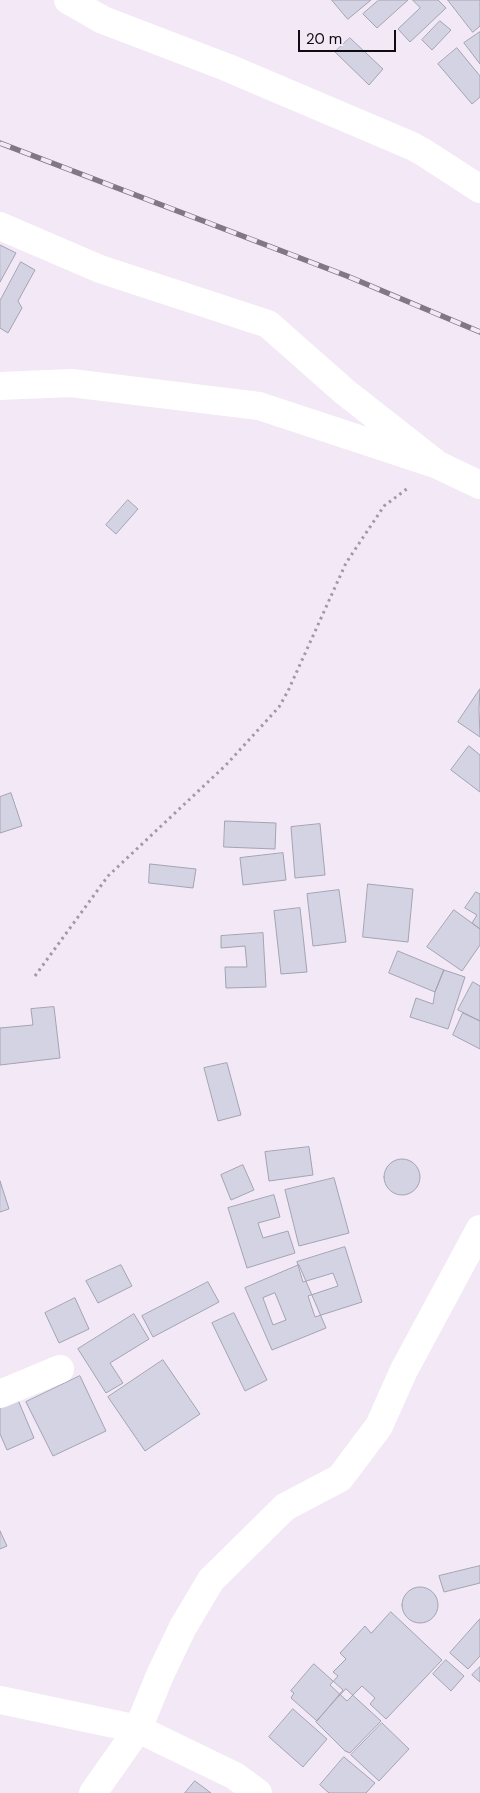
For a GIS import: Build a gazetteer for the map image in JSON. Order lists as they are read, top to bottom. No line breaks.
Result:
{"scale_bar":"20 m"}
